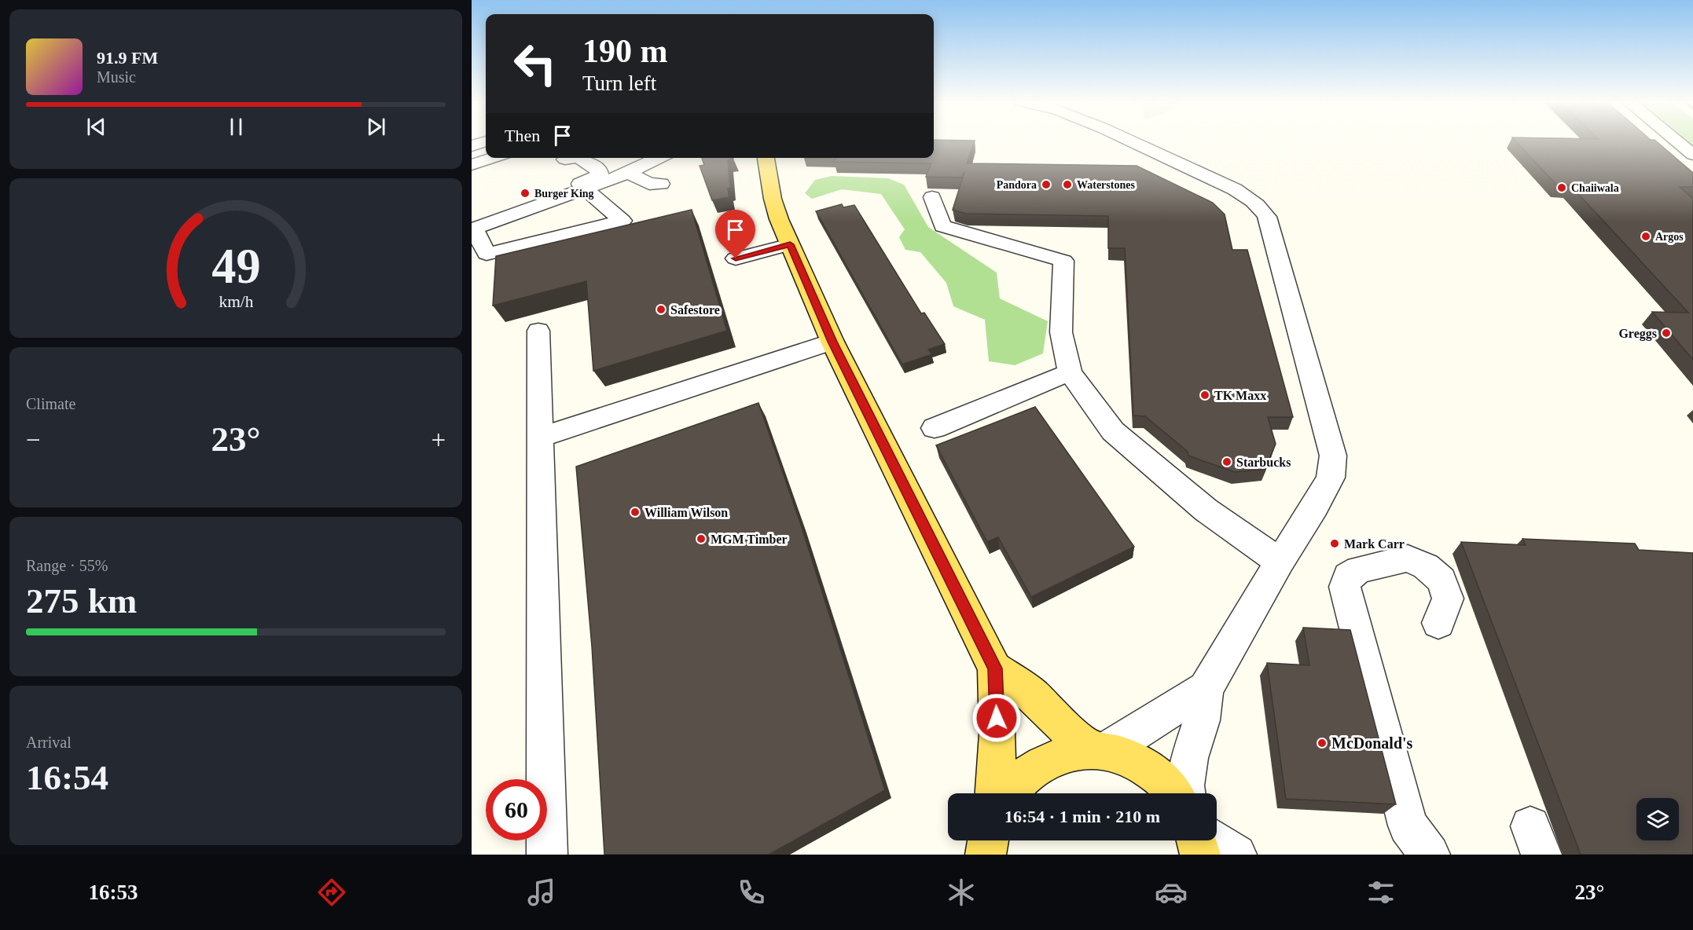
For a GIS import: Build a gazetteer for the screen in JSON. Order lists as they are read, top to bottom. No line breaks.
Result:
{"places":["Pandora","Waterstones","Chaiiwala","Burger King","Argos","Safestore","Greggs","TK Maxx","Starbucks","William Wilson","MGM Timber","Mark Carr","McDonald's"],"page":{"turn":["190 m","Turn left"],"song":["91.9 FM","Music"],"then":"Then","tile":["Climate",["Range · 55%","275 km"],["Arrival","16:54"]],"heat":["−","23°","+"],"limit":"60","trip":"16:54 · 1 min · 210 m","tabs":["16:53","23°"],"gauge":["49","km/h"]}}
